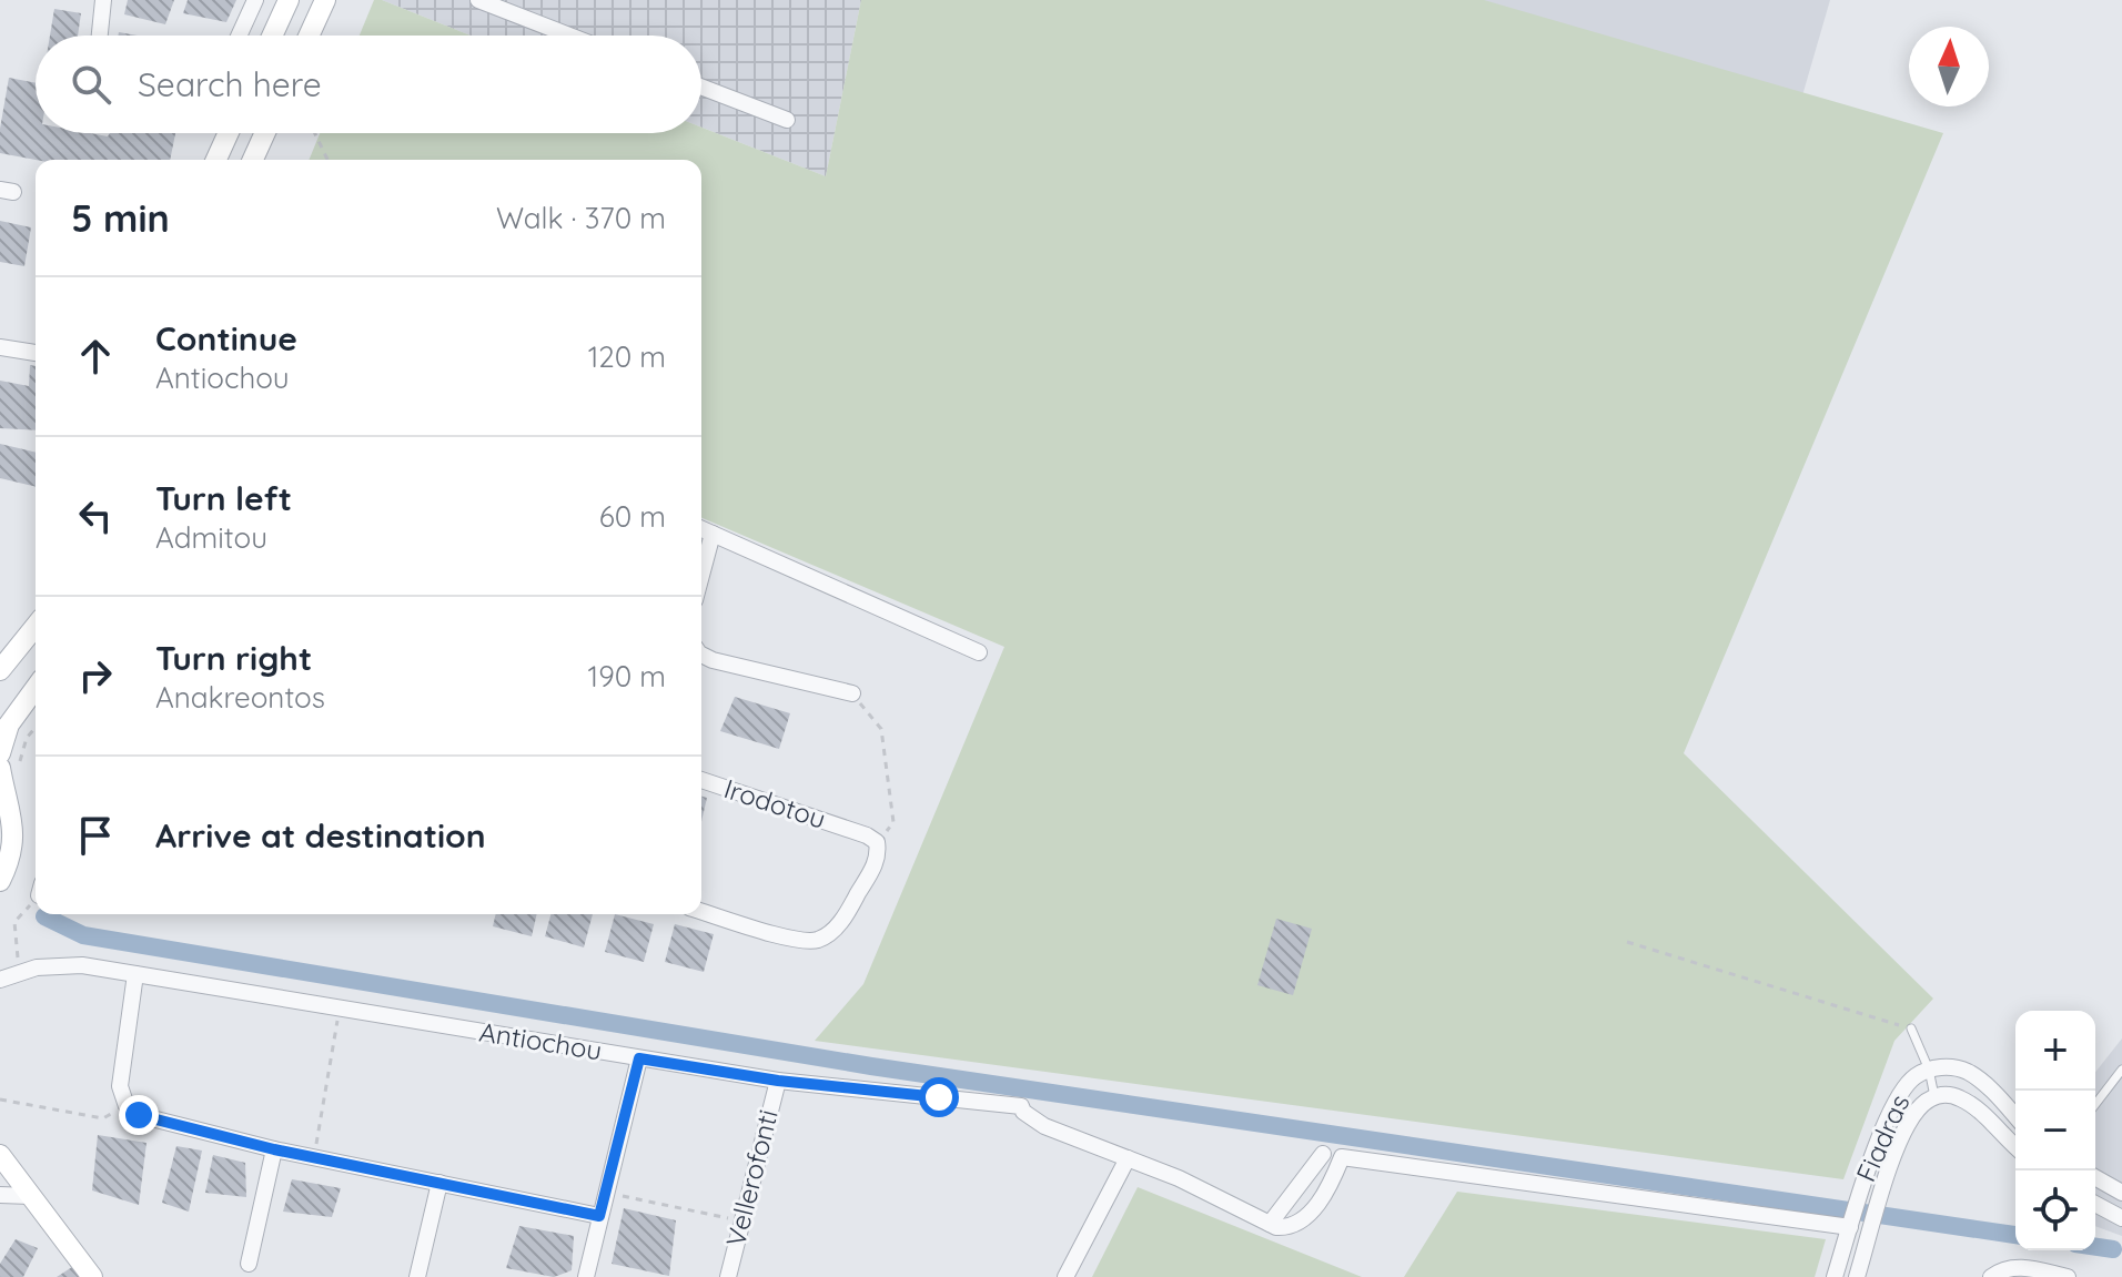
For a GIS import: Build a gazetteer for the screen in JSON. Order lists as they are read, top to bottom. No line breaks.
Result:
{"streets":{"street":["Irodotou","Antiochou","Fiadras","Vellerofonti"]},"crossings":[["Antiochou","Vellerofonti"]],"north":"top","page":{"search":"Search here","heading":["5 min","Walk · 370 m"],"list":[["Continue","Antiochou","120 m"],["Turn left","Admitou","60 m"],["Turn right","Anakreontos","190 m"],"Arrive at destination"],"map_buttons":["+","−"]}}
